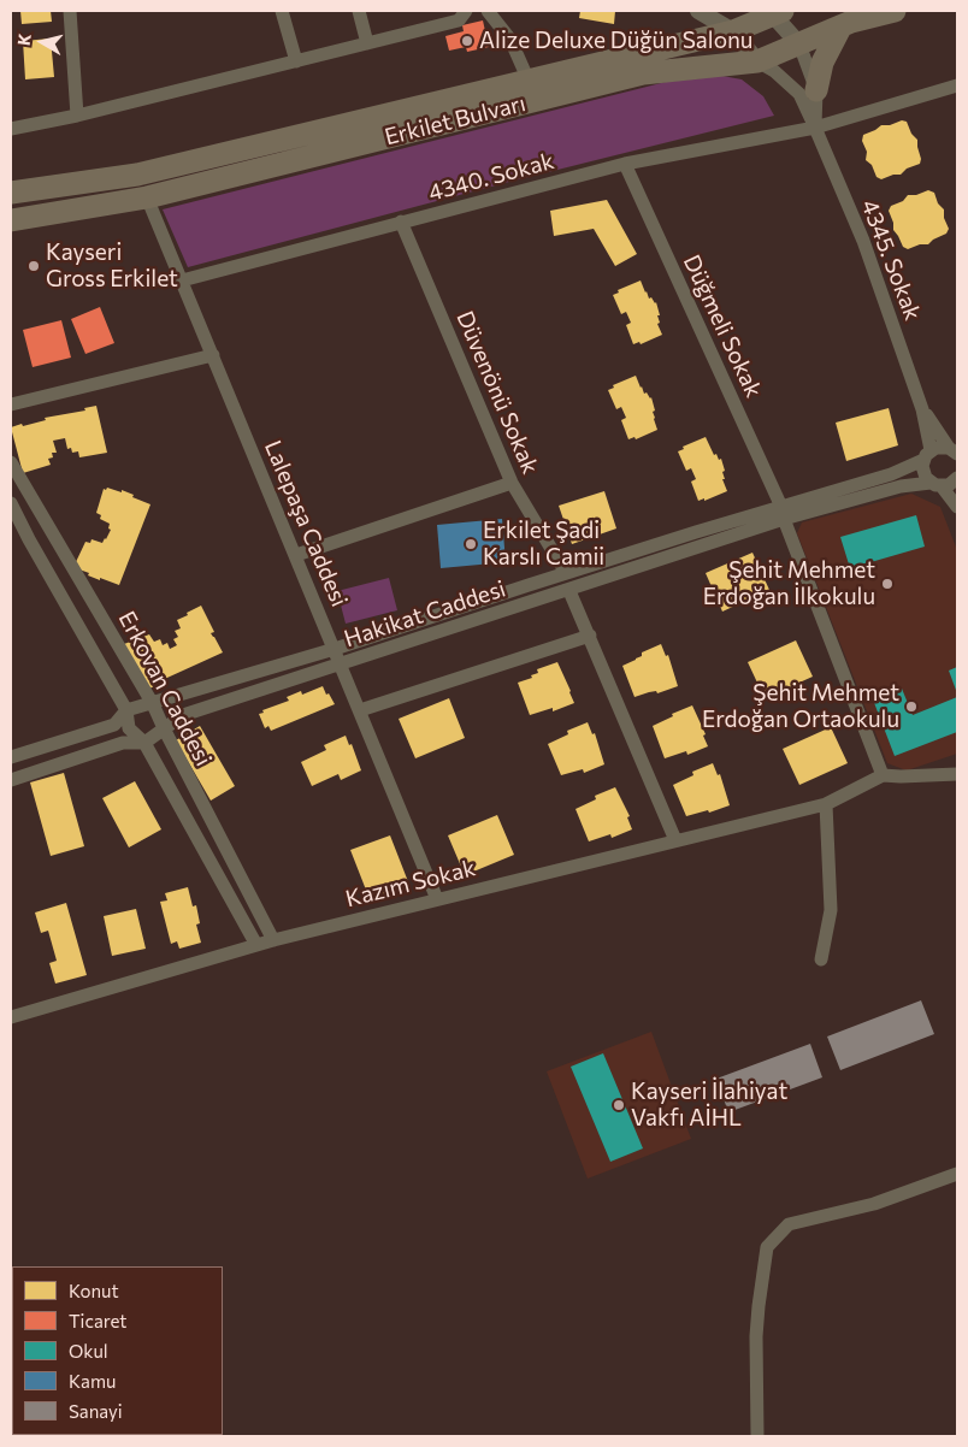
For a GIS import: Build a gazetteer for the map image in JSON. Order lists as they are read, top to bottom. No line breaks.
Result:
{"streets":{"main road":["Erkilet Bulvarı"],"street":["4340. Sokak","4345. Sokak","Düğmeli Sokak","Düvenönü Sokak","Lalepaşa Caddesi","Hakikat Caddesi","Erkovan Caddesi","Kazım Sokak"]},"crossings":[["Erkilet Bulvarı","4345. Sokak"],["Erkilet Bulvarı","Lalepaşa Caddesi"],["4340. Sokak","4345. Sokak"],["4340. Sokak","Düğmeli Sokak"],["4340. Sokak","Düvenönü Sokak"],["4340. Sokak","Lalepaşa Caddesi"],["4345. Sokak","Hakikat Caddesi"],["Düğmeli Sokak","Hakikat Caddesi"],["Düğmeli Sokak","Kazım Sokak"],["Düvenönü Sokak","Hakikat Caddesi"],["Lalepaşa Caddesi","Hakikat Caddesi"],["Lalepaşa Caddesi","Kazım Sokak"],["Hakikat Caddesi","Erkovan Caddesi"],["Erkovan Caddesi","Kazım Sokak"]],"places":["Alize Deluxe Düğün Salonu","Kayseri Gross Erkilet","Erkilet Şadi Karslı Camii","Şehit Mehmet Erdoğan İlkokulu","Şehit Mehmet Erdoğan Ortaokulu","Kayseri İlahiyat Vakfı AİHL"],"legend":["Konut","Ticaret","Okul","Kamu","Sanayi"],"north":"left"}
